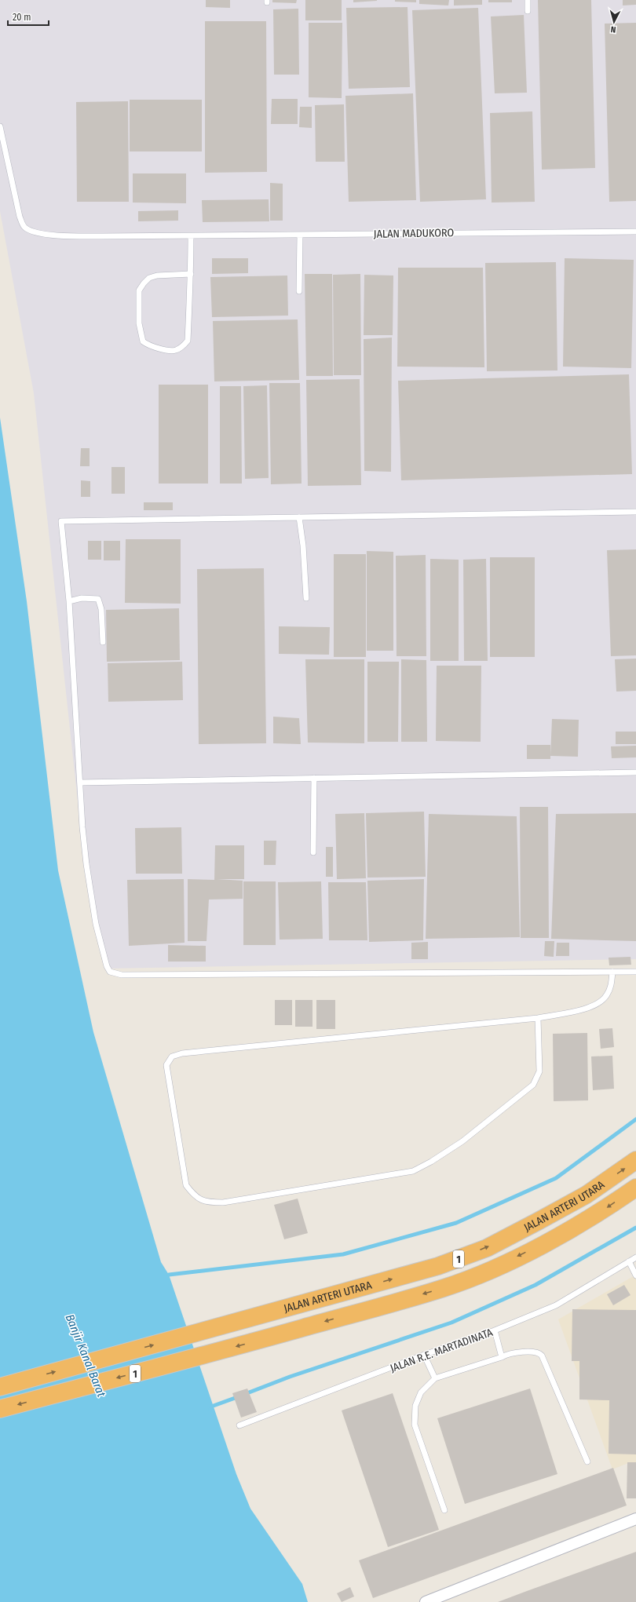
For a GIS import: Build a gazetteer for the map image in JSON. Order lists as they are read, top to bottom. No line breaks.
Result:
{"streets":{"highway":["JALAN ARTERI UTARA","1"],"lane":["JALAN MADUKORO","JALAN R.E. MARTADINATA"]},"water":["Banjir Kanal Barat"],"scale_bar":"20 m","north":"bottom"}
